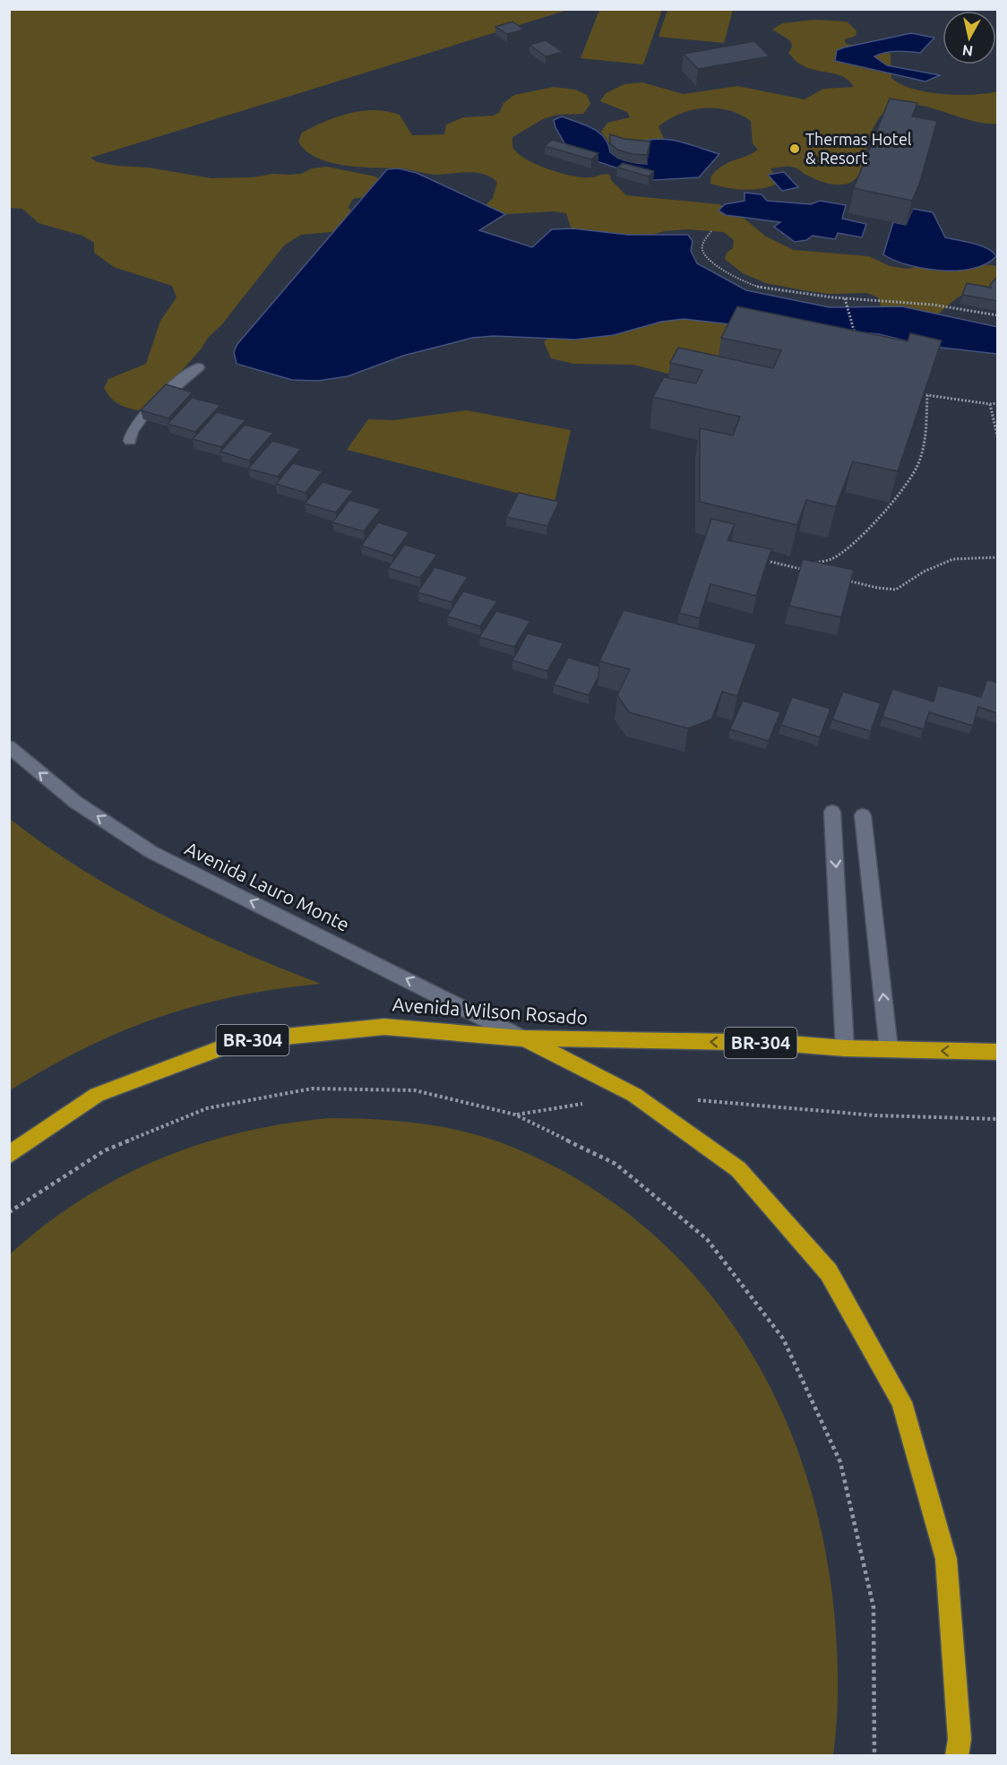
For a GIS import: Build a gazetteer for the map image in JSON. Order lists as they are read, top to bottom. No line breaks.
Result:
{"streets":{"highway":["Avenida Wilson Rosado","BR-304"],"street":["Avenida Lauro Monte"]},"crossings":[["Avenida Lauro Monte","Avenida Wilson Rosado"]],"one_way":["Avenida Lauro Monte","Avenida Wilson Rosado"],"places":["Thermas Hotel & Resort"],"north":"bottom"}
